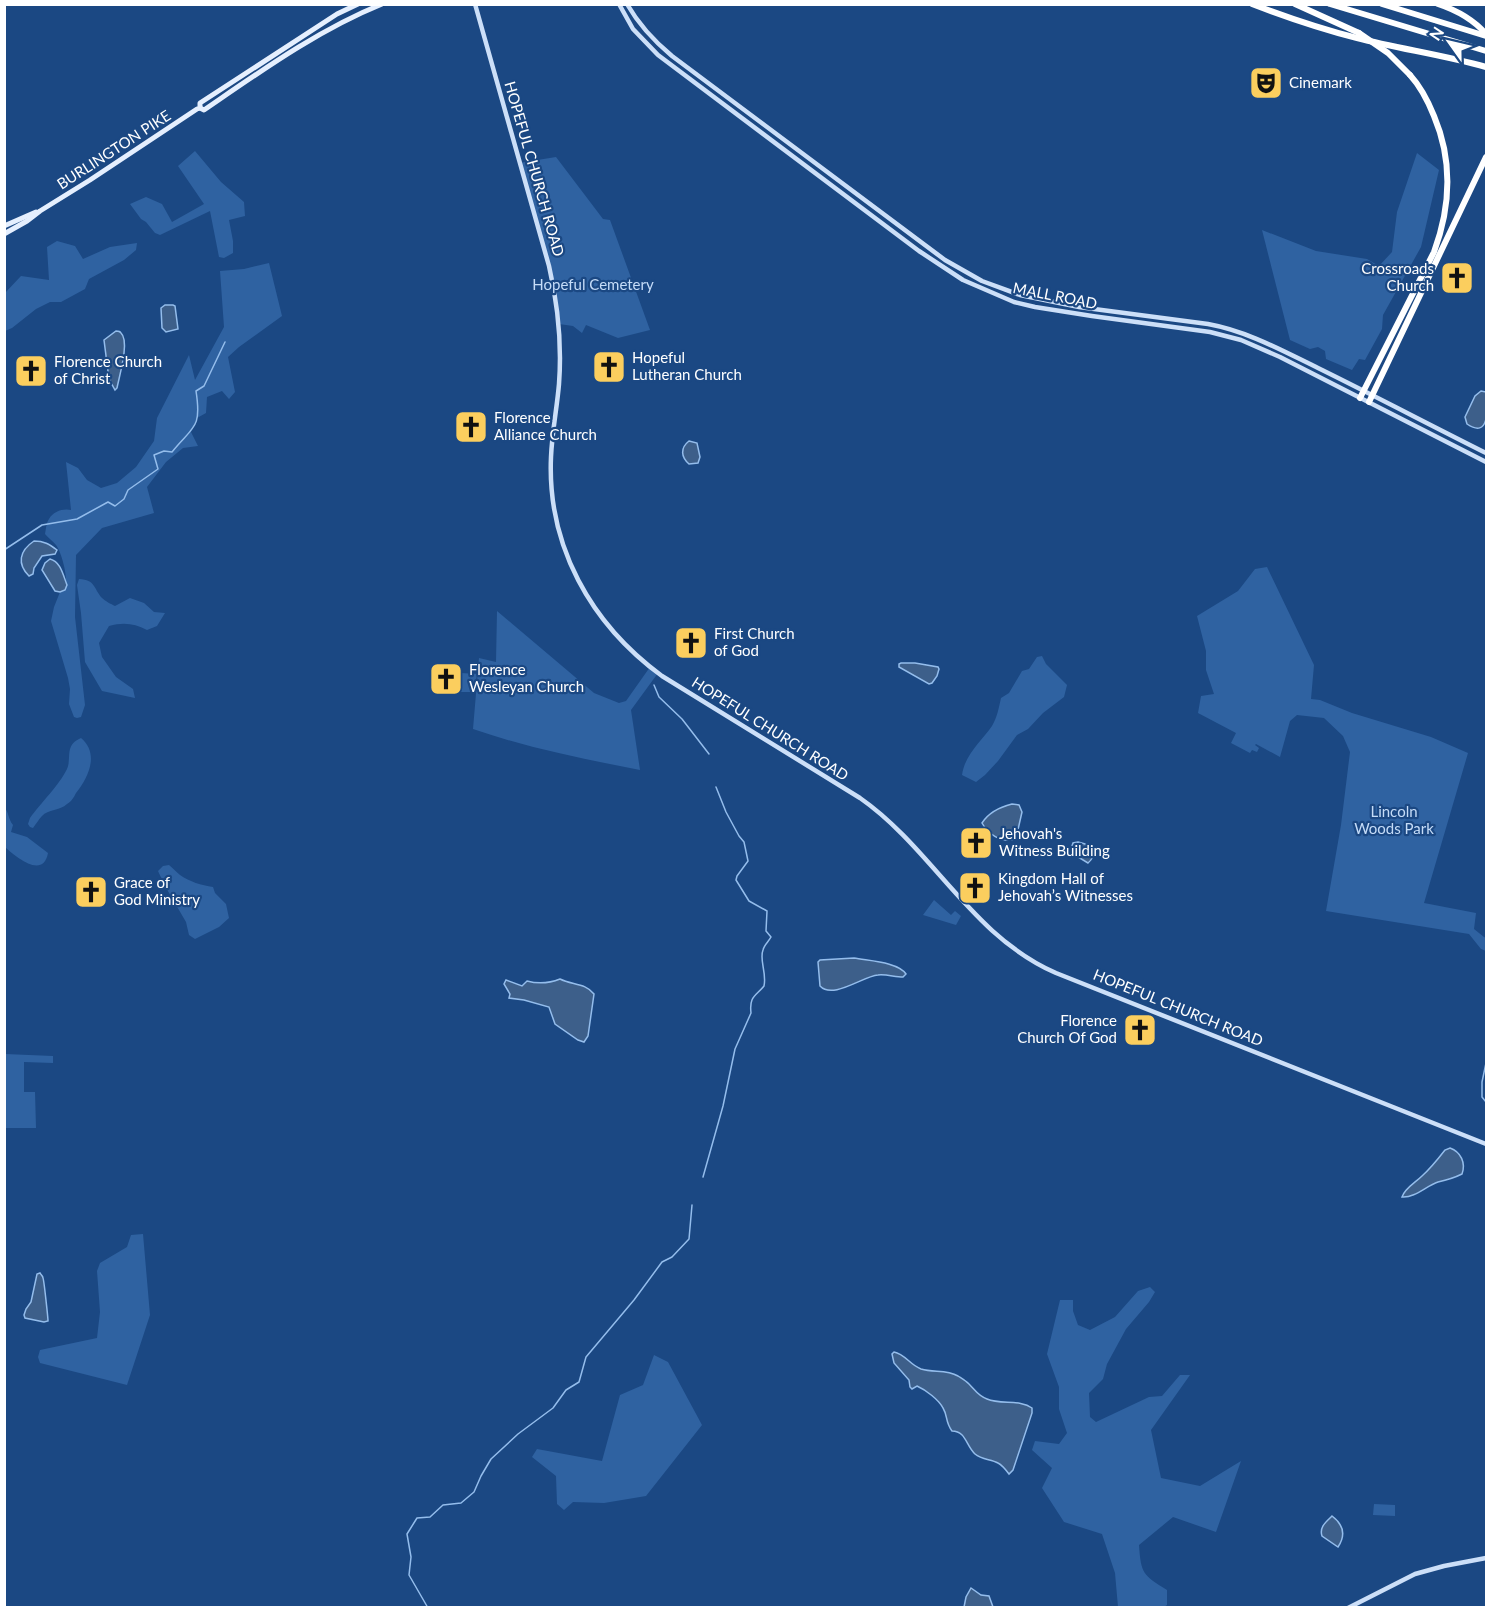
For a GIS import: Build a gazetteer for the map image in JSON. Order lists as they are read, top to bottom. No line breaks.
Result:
{"streets":{"main road":["BURLINGTON PIKE","HOPEFUL CHURCH ROAD","MALL ROAD"]},"parks":["Hopeful Cemetery","Lincoln Woods Park"],"places":{"theatre":["Cinemark"],"church":["Crossroads Church","Hopeful Lutheran Church","Florence Church of Christ","Florence Alliance Church","First Church of God","Florence Wesleyan Church","Jehovah's Witness Building","Kingdom Hall of Jehovah’s Witnesses","Grace of God Ministry","Florence Church Of God"]},"north":"top left"}
